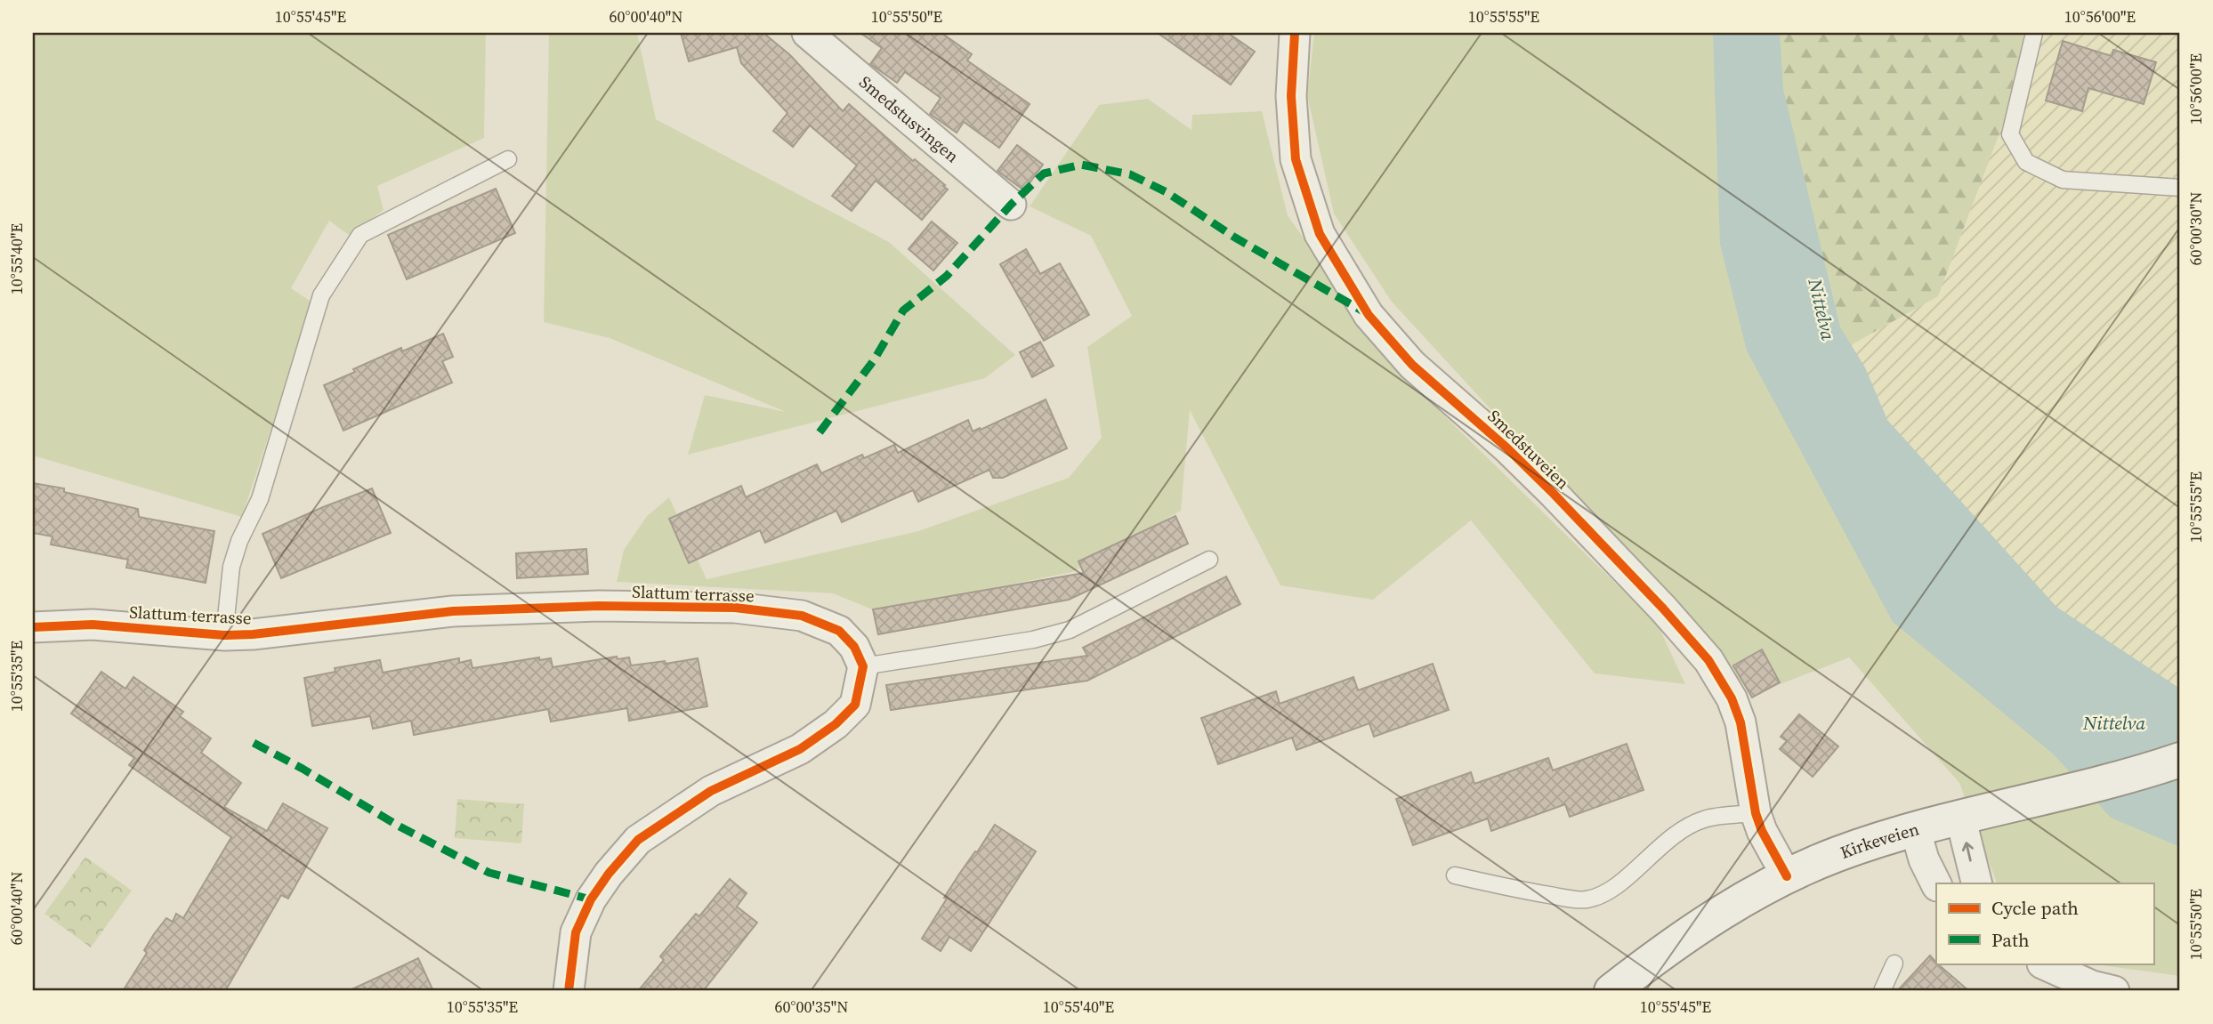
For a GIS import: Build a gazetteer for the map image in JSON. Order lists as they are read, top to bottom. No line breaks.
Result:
{"streets":{"main road":["Kirkeveien"],"street":["Smedstusvingen","Smedstuveien","Slattum terrasse"]},"crossings":[["Smedstuveien","Kirkeveien"]],"water":["Nittelva"],"legend":["Cycle path","Path"],"coordinates":["10°55'45\"E","60°00'40\"N","10°55'50\"E","10°55'55\"E","10°56'00\"E","60°00'30\"N","10°55'40\"E","10°55'35\"E","60°00'35\"N"]}
